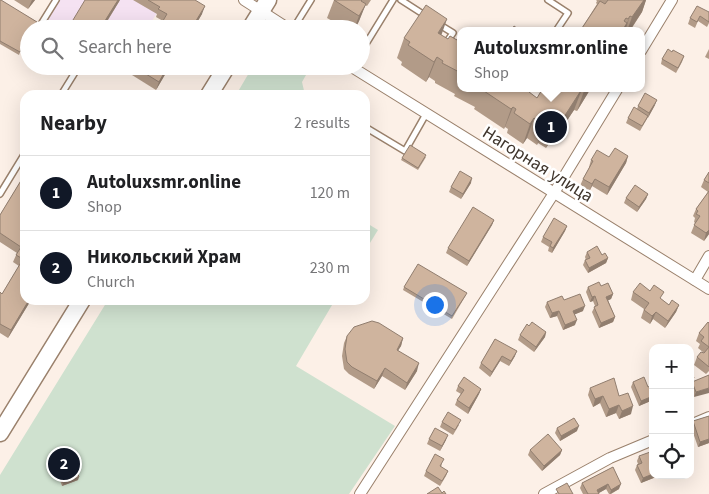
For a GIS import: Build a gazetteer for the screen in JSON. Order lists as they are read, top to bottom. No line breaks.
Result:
{"streets":{"street":["Нагорная улица"]},"page":{"search":"Search here","popup":["Autoluxsmr.online","Shop"],"heading":["Nearby","2 results"],"pins":["1","2"],"list":[{"mark":"1","name":"Autoluxsmr.online","note":"Shop","value":"120 m"},{"mark":"2","name":"Никольский Храм","note":"Church","value":"230 m"}],"map_buttons":["+","−"]}}
